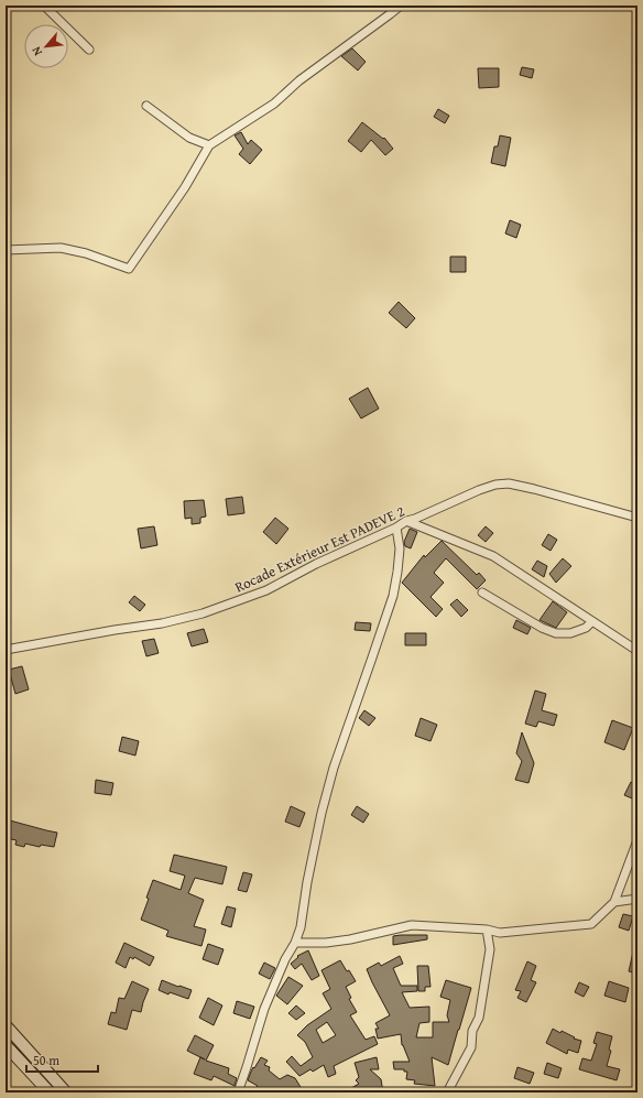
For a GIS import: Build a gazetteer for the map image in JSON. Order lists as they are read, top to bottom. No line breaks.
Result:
{"streets":{"street":["Rocade Extérieur Est PADEVE 2"]},"scale_bar":"50 m","north":"bottom left"}
